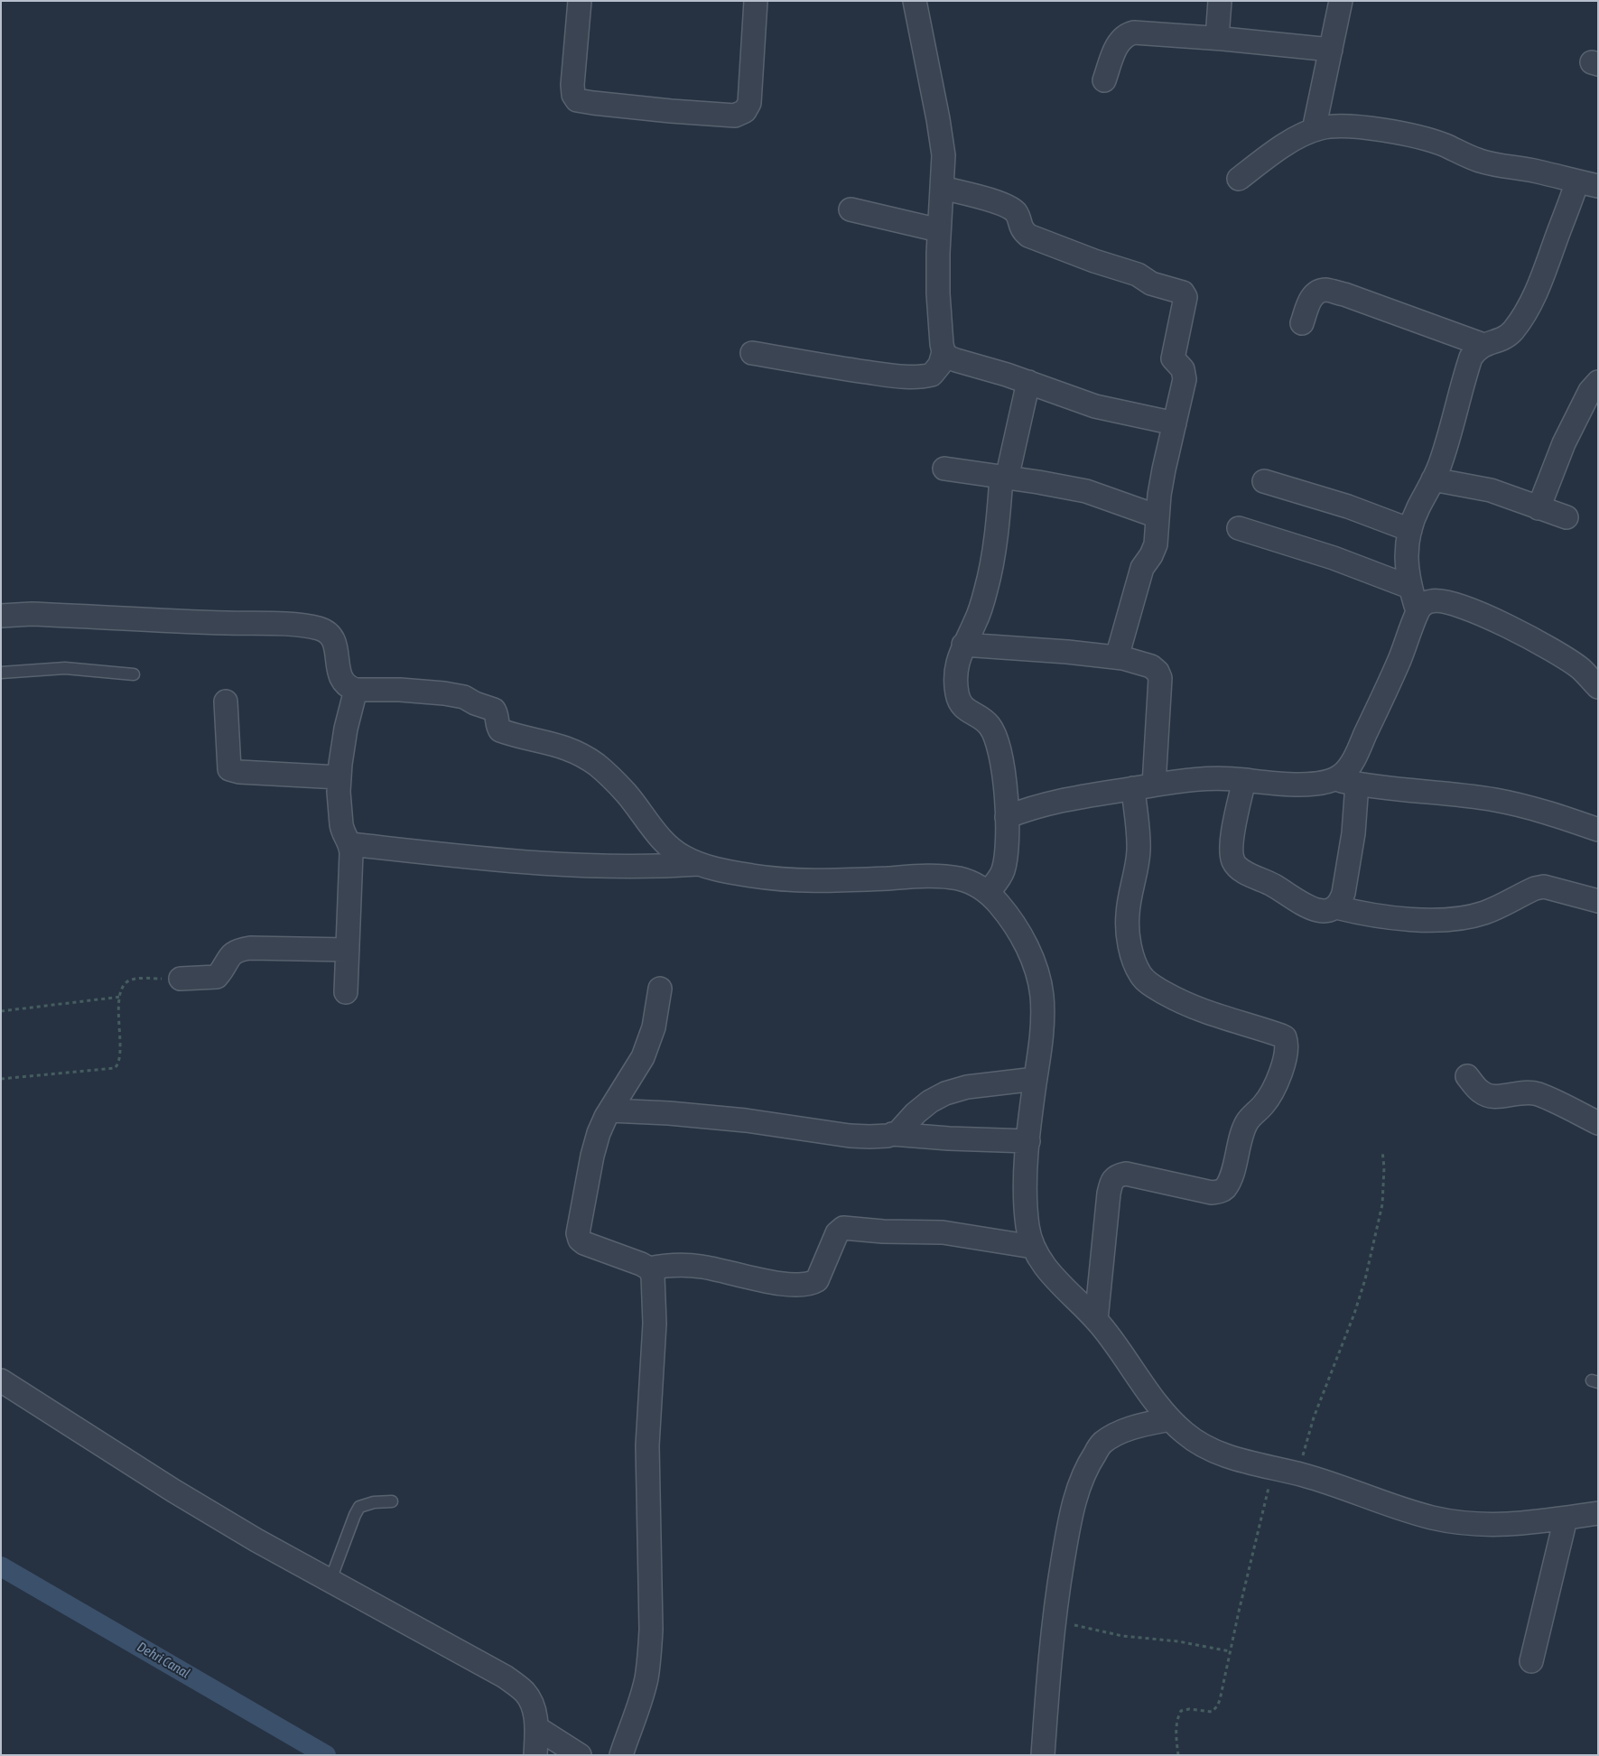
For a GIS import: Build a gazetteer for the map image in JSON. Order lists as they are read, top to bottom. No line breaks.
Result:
{"water":["Dehri Canal"]}
